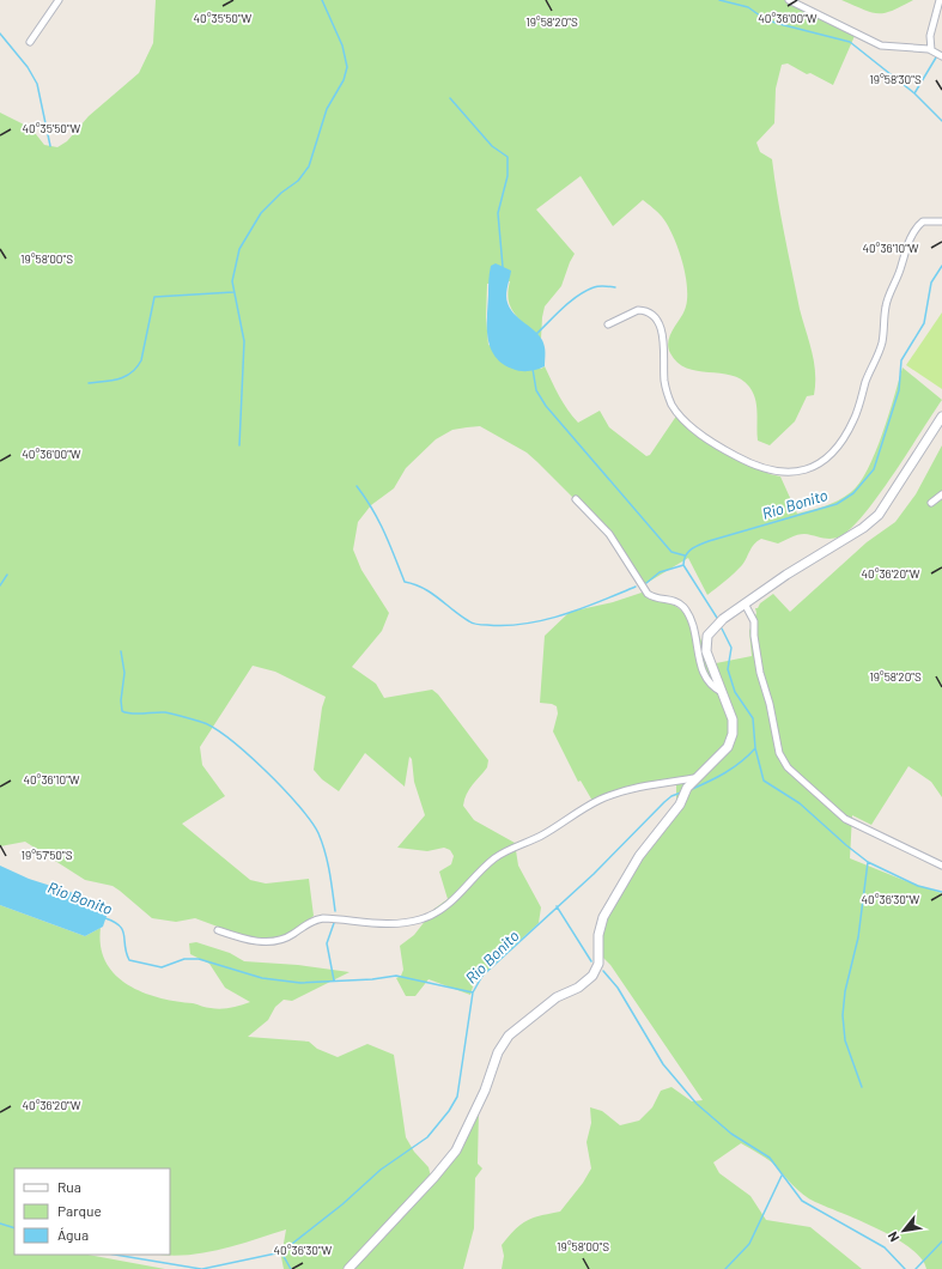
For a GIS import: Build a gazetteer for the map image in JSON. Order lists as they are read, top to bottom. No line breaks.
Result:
{"water":["Rio Bonito"],"legend":["Rua","Parque","Água"],"north":"bottom left","coordinates":["40°35'50\"W","40°36'00\"W","19°58'20\"S","19°58'30\"S","40°36'10\"W","19°58'00\"S","40°36'20\"W","19°57'50\"S","40°36'30\"W"]}
